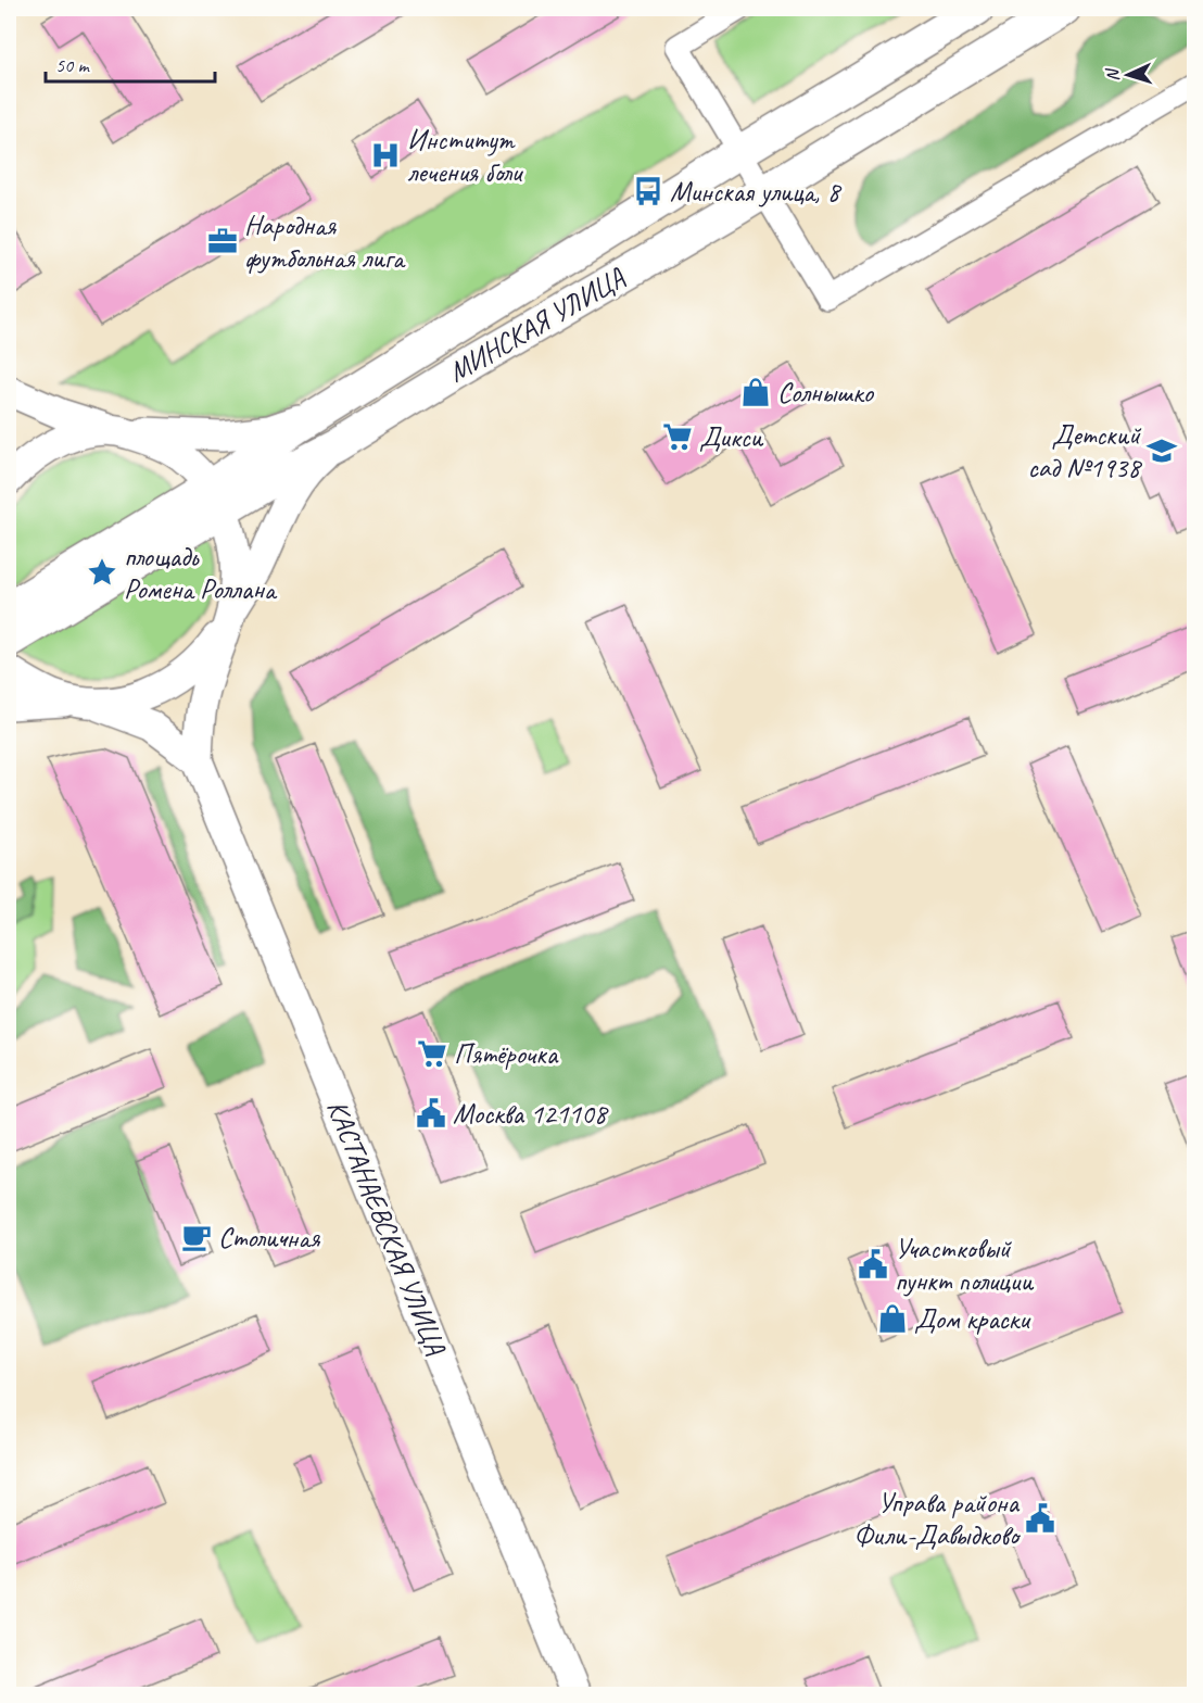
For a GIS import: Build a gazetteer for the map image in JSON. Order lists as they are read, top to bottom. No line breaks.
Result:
{"streets":{"main road":["МИНСКАЯ УЛИЦА"],"street":["КАСТАНАЕВСКАЯ УЛИЦА"]},"crossings":[["МИНСКАЯ УЛИЦА","КАСТАНАЕВСКАЯ УЛИЦА"]],"places":{"hospital":["Институт лечения боли"],"bus stop":["Минская улица, 8"],"office":["Народная футбольная лига"],"shop":["Солнышко","Дом краски"],"supermarket":["Дикси","Пятёрочка"],"school or university":["Детский сад №1938"],"place":["площадь Ромена Роллана"],"public building":["Москва 121108","Участковый пункт полиции","Управа района Фили-Давыдково"],"cafe":["Столичная"]},"scale_bar":"50 m","north":"left"}
